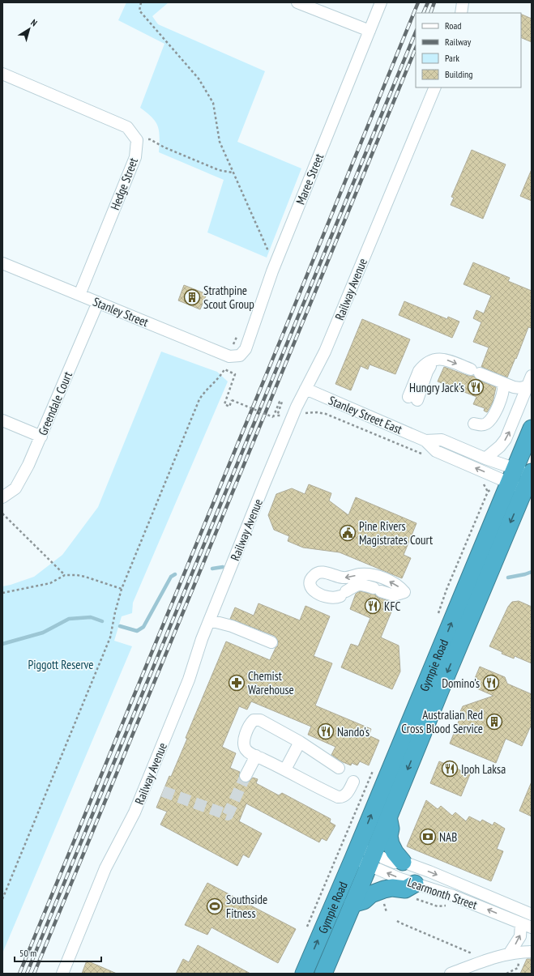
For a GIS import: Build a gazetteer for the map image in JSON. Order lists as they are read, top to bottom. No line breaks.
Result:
{"streets":{"highway":["Gympie Road"],"street":["Maree Street","Hedge Street","Railway Avenue","Stanley Street","Greendale Court","Stanley Street East","Learmonth Street"]},"crossings":[["Maree Street","Stanley Street"],["Hedge Street","Stanley Street"],["Railway Avenue","Stanley Street East"],["Stanley Street","Greendale Court"],["Stanley Street East","Gympie Road"],["Gympie Road","Learmonth Street"]],"parks":["Piggott Reserve"],"places":{"building":["Strathpine Scout Group","Australian Red Cross Blood Service"],"restaurant":["Hungry Jack's","KFC","Domino's","Nando's","Ipoh Laksa"],"public building":["Pine Rivers Magistrates Court"],"pharmacy":["Chemist Warehouse"],"bank":["NAB"],"sports":["Southside Fitness"]},"legend":["Road","Railway","Park","Building"],"scale_bar":"50 m","north":"top right"}
